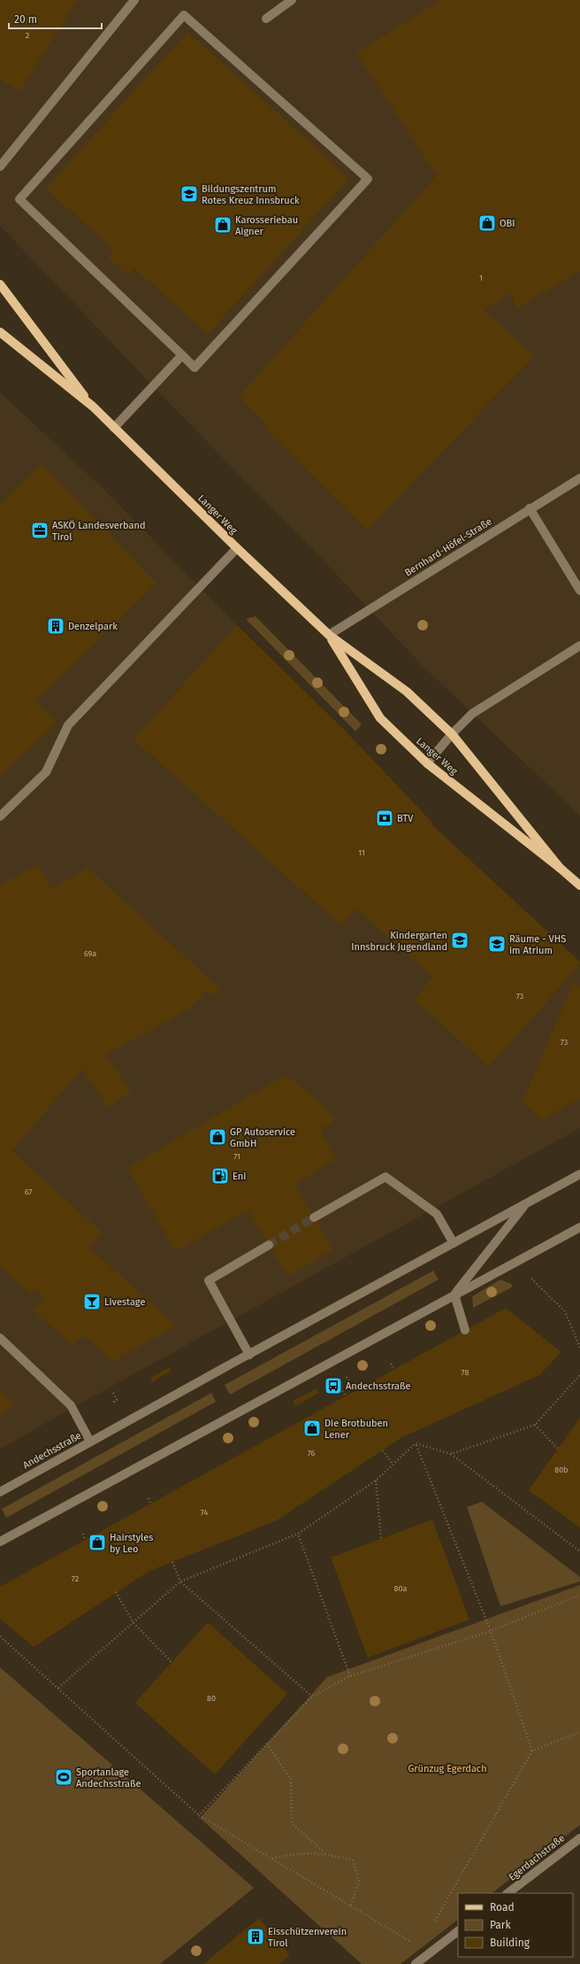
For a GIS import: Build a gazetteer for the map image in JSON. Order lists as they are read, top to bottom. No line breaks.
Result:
{"streets":{"main road":["Langer Weg"],"street":["Bernhard-Höfel-Straße","Andechsstraße","Egerdachstraße"]},"crossings":[["Langer Weg","Bernhard-Höfel-Straße"]],"parks":["Grünzug Egerdach"],"places":{"school or university":["Bildungszentrum Rotes Kreuz Innsbruck","Kindergarten Innsbruck Jugendland","Räume - VHS im Atrium"],"shop":["OBI","Karosseriebau Aigner","GP Autoservice GmbH","Die Brotbuben Lener","Hairstyles by Leo"],"office":["ASKÖ Landesverband Tirol"],"building":["Denzelpark","Eisschützenverein Tirol"],"bank":["BTV"],"fuel station":["Eni"],"bar":["Livestage"],"bus stop":["Andechsstraße"],"sports":["Sportanlage Andechsstraße"]},"house_numbers":["2","1","11","69a","73","73","71","67","78","76","80b","74","72","80a","80"],"legend":["Road","Park","Building"],"scale_bar":"20 m"}
